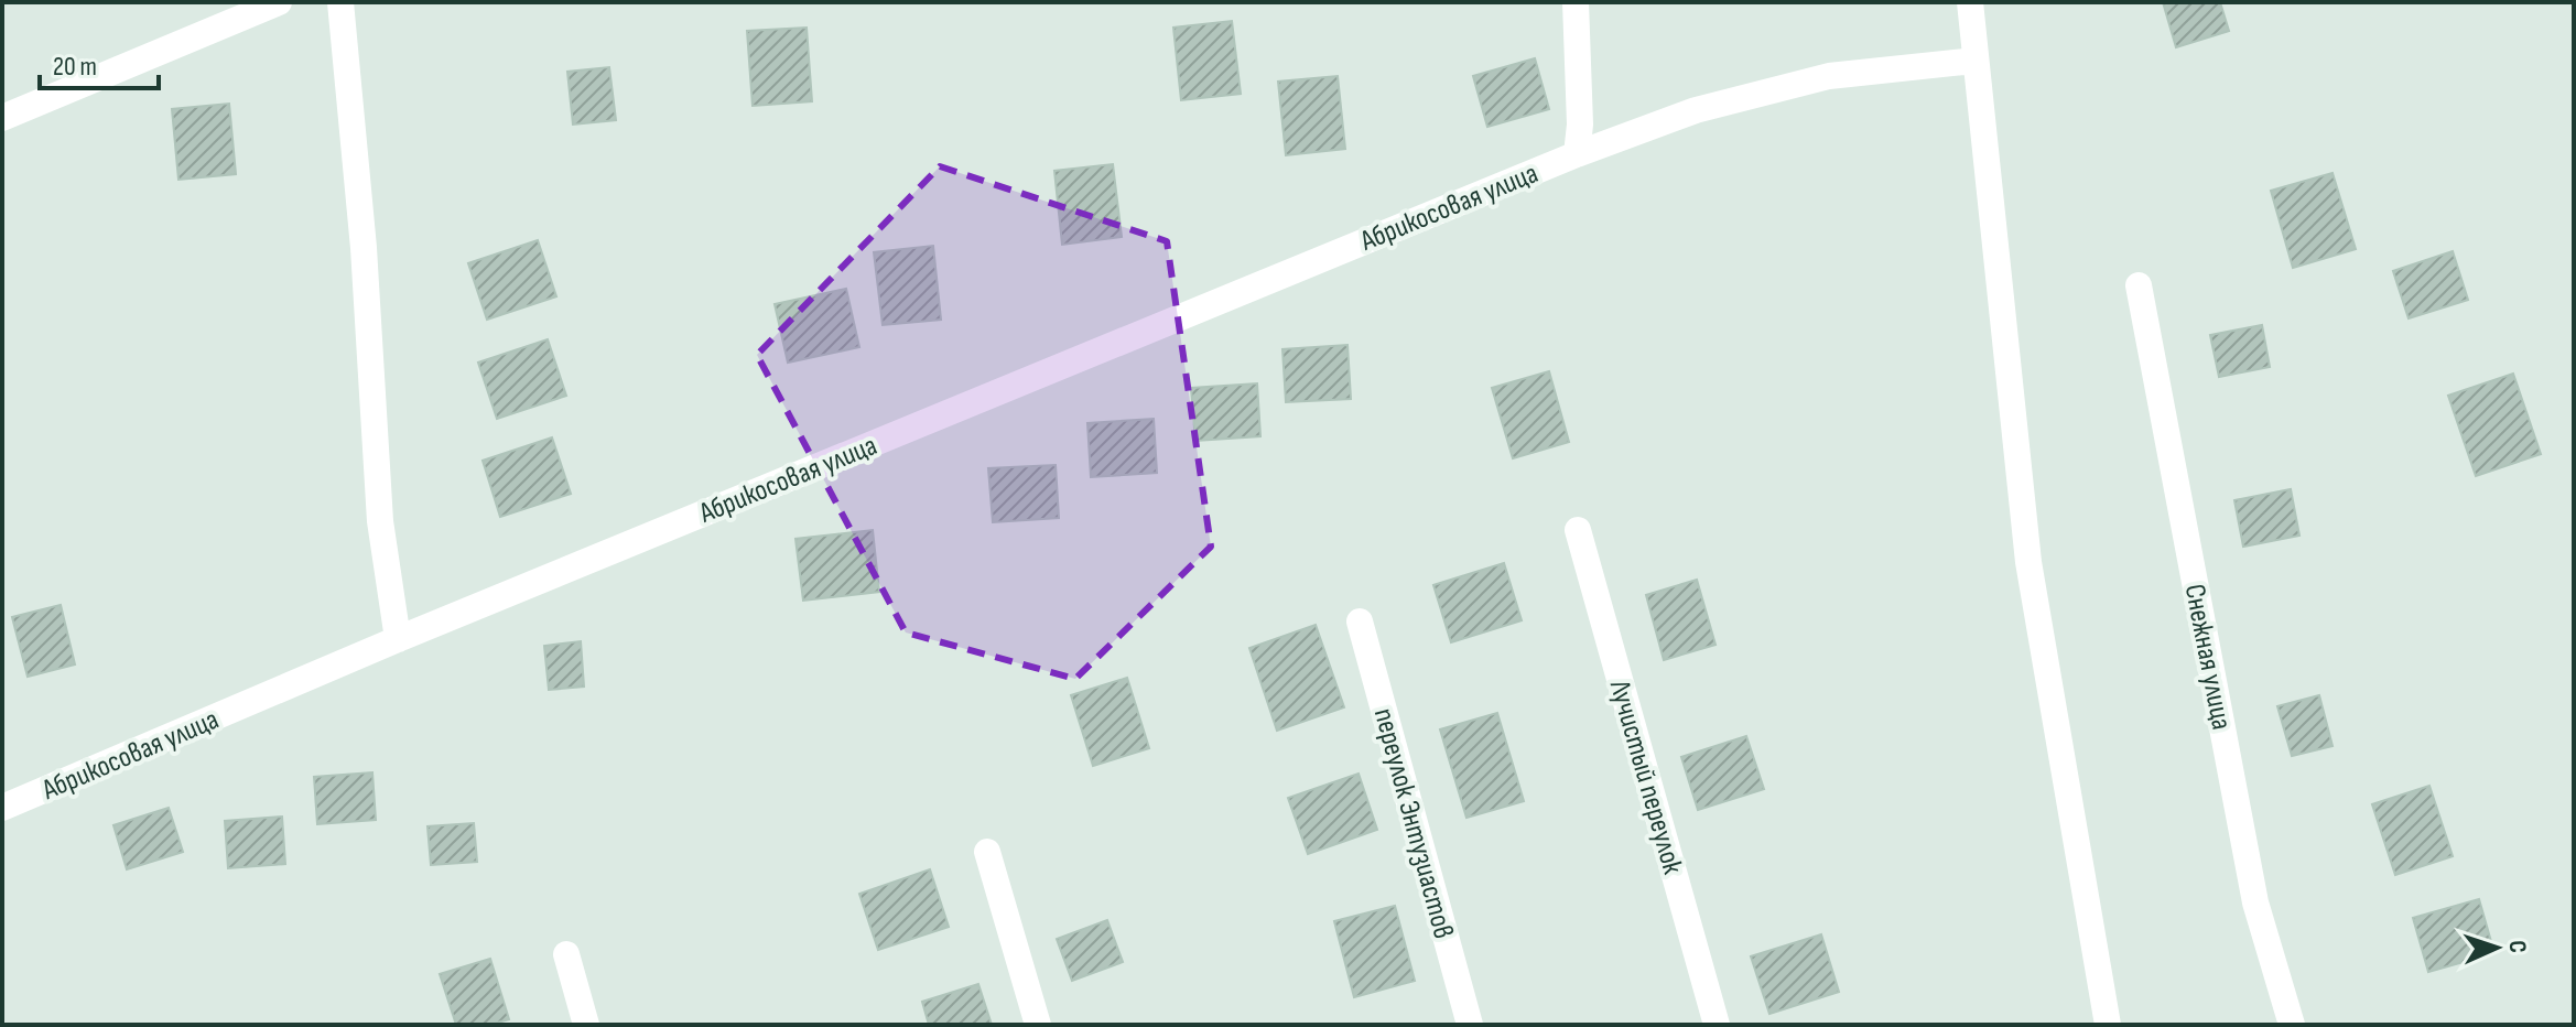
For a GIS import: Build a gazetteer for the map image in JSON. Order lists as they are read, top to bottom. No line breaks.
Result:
{"streets":{"street":["Абрикосовая улица","Снежная улица","Лучистый переулок","переулок Энтузиастов"]},"scale_bar":"20 m","north":"right"}
